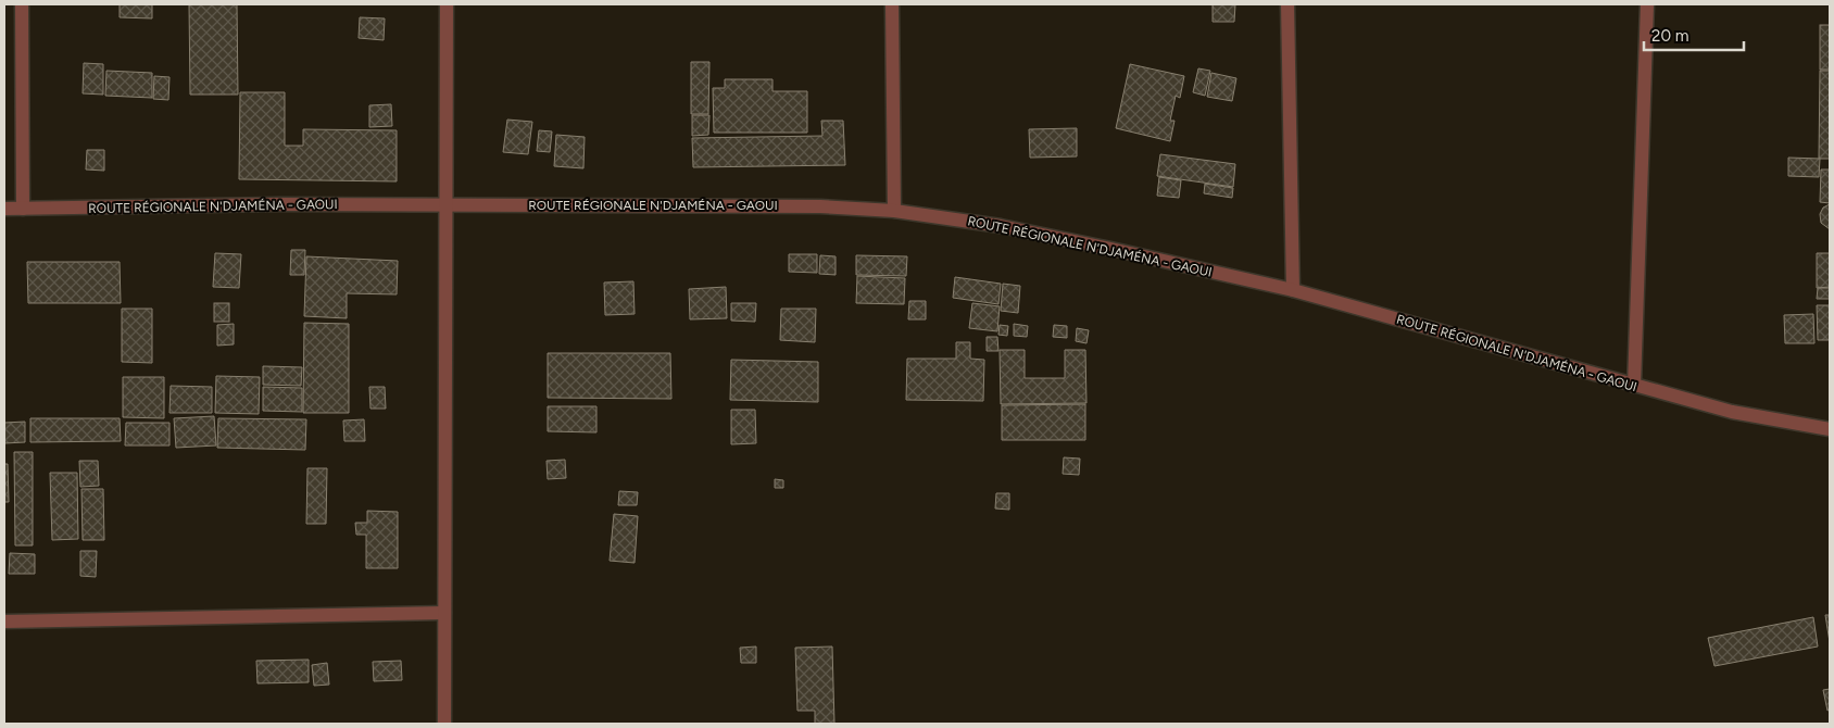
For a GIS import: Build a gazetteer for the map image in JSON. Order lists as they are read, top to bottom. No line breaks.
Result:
{"streets":{"street":["ROUTE RÉGIONALE N'DJAMÉNA - GAOUI"]},"scale_bar":"20 m"}
